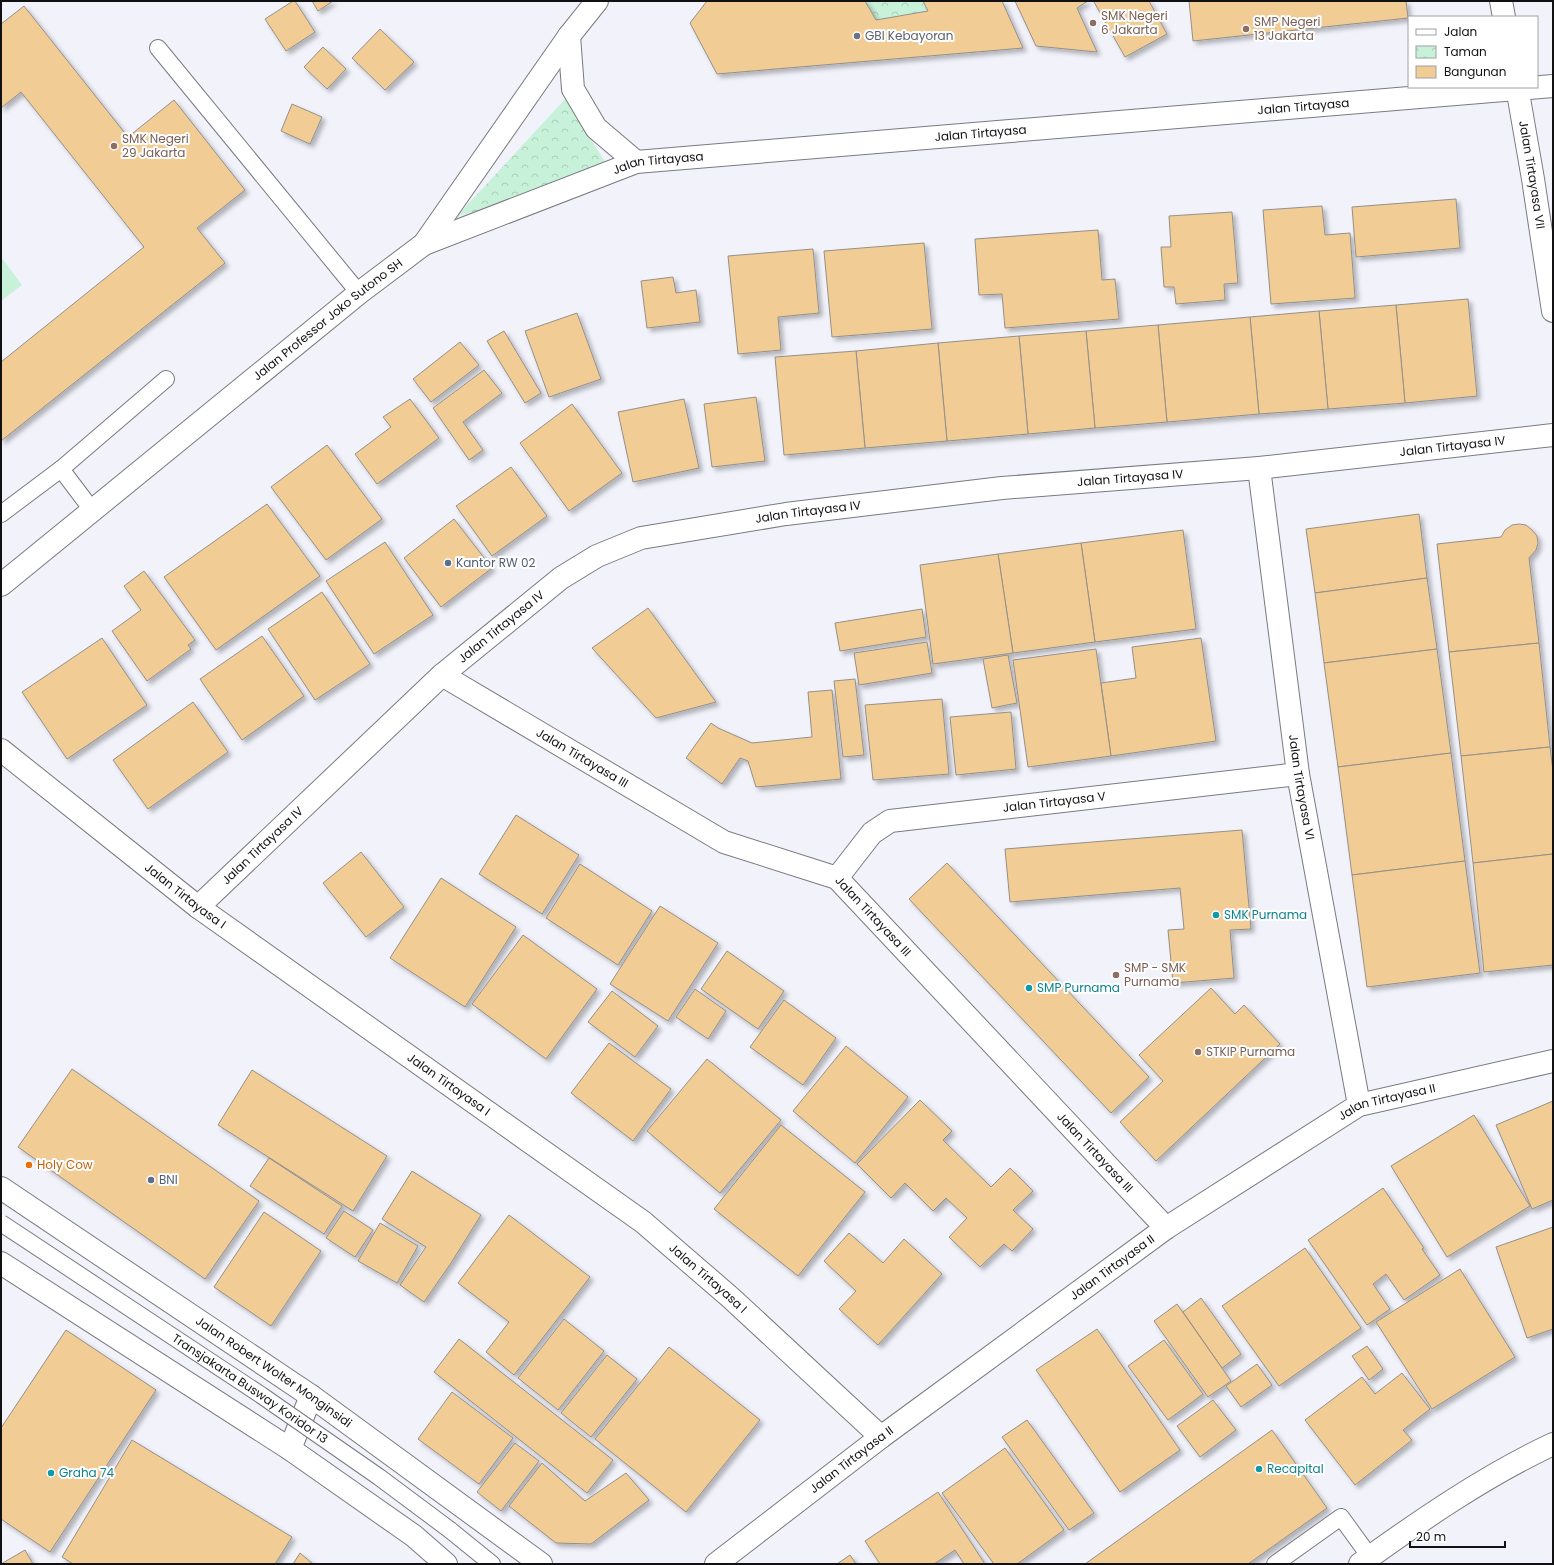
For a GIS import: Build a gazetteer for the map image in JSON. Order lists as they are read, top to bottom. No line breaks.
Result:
{"streets":{"street":["Jalan Tirtayasa","Jalan Tirtayasa VII","Jalan Professor Joko Sutono SH","Jalan Tirtayasa IV","Jalan Tirtayasa III","Jalan Tirtayasa VI","Jalan Tirtayasa V","Jalan Tirtayasa I","Jalan Tirtayasa II","Jalan Robert Wolter Monginsidi"],"lane":["Transjakarta Busway Koridor 13"]},"crossings":[["Jalan Tirtayasa","Jalan Tirtayasa VII"],["Jalan Tirtayasa","Jalan Professor Joko Sutono SH"],["Jalan Tirtayasa IV","Jalan Tirtayasa III"],["Jalan Tirtayasa IV","Jalan Tirtayasa VI"],["Jalan Tirtayasa IV","Jalan Tirtayasa I"],["Jalan Tirtayasa III","Jalan Tirtayasa V"],["Jalan Tirtayasa III","Jalan Tirtayasa II"],["Jalan Tirtayasa VI","Jalan Tirtayasa V"],["Jalan Tirtayasa VI","Jalan Tirtayasa II"],["Jalan Tirtayasa I","Jalan Tirtayasa II"]],"places":["SMK Negeri 6 Jakarta","SMP Negeri 13 Jakarta","GBI Kebayoran","SMK Negeri 29 Jakarta","Kantor RW 02","SMK Purnama","SMP - SMK Purnama","SMP Purnama","STKIP Purnama","Holy Cow","BNI","Recapital","Graha 74"],"legend":["Jalan","Taman","Bangunan"],"scale_bar":"20 m"}
